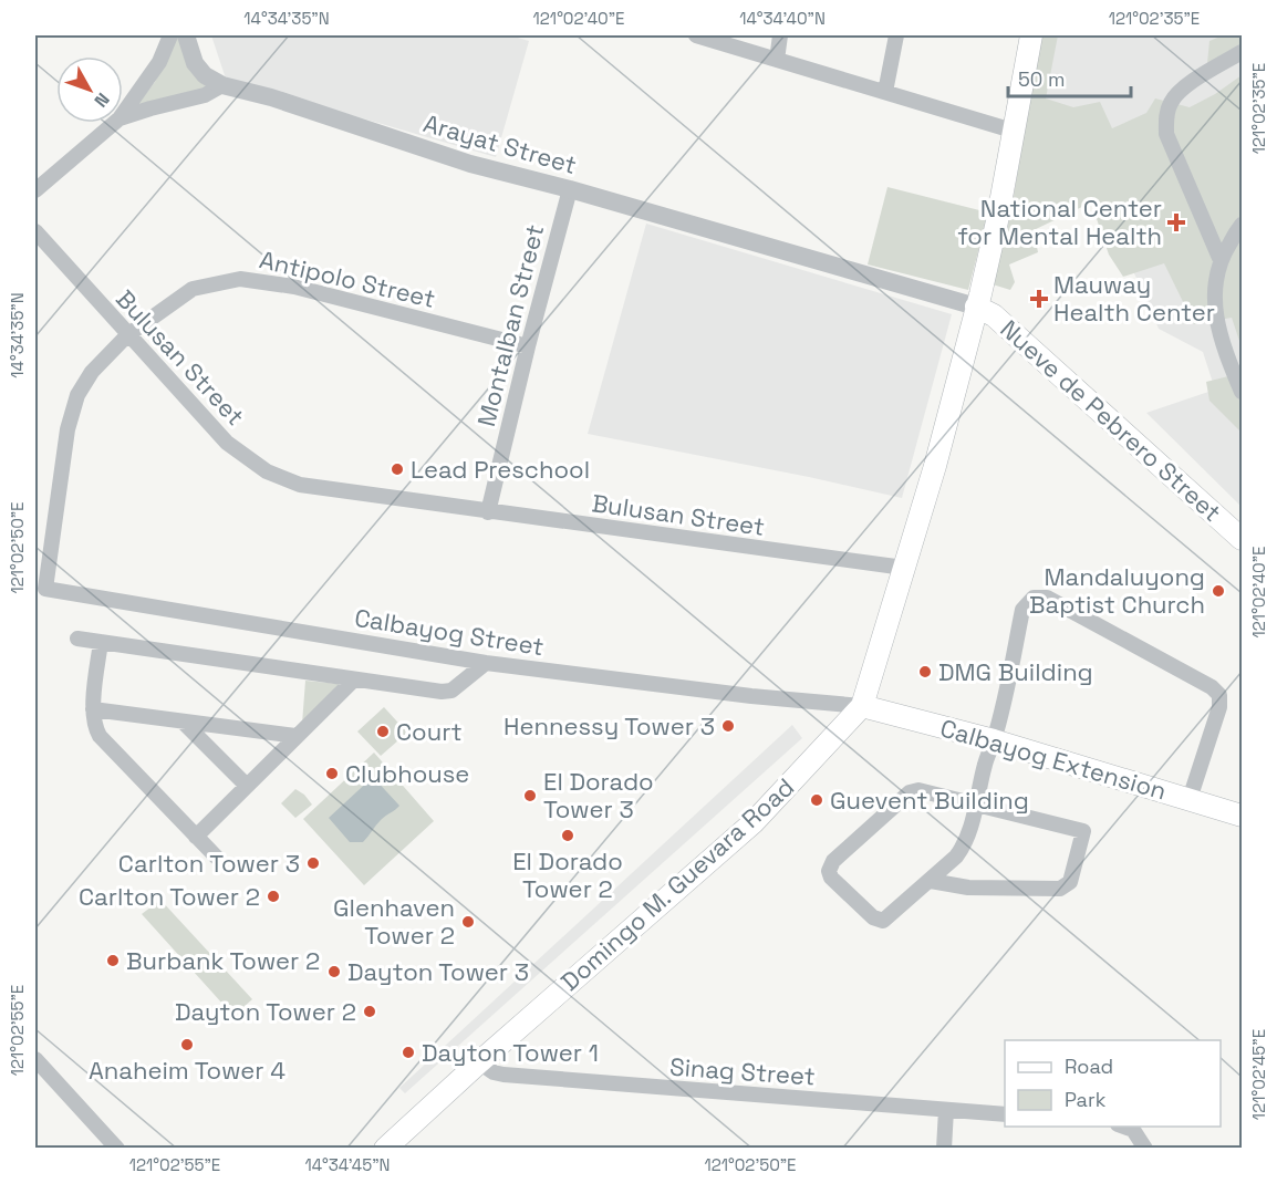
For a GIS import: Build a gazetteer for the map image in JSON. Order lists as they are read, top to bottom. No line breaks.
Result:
{"streets":{"main road":["Nueve de Pebrero Street","Calbayog Extension","Domingo M. Guevara Road"],"street":["Arayat Street","Antipolo Street","Montalban Street","Bulusan Street","Calbayog Street","Sinag Street"]},"crossings":[["Arayat Street","Montalban Street"],["Arayat Street","Nueve de Pebrero Street"],["Arayat Street","Domingo M. Guevara Road"],["Antipolo Street","Montalban Street"],["Antipolo Street","Bulusan Street"],["Antipolo Street","Calbayog Street"],["Montalban Street","Bulusan Street"],["Bulusan Street","Domingo M. Guevara Road"],["Nueve de Pebrero Street","Domingo M. Guevara Road"],["Calbayog Street","Calbayog Extension"],["Calbayog Street","Domingo M. Guevara Road"],["Calbayog Extension","Domingo M. Guevara Road"],["Domingo M. Guevara Road","Sinag Street"]],"places":{"health":["National Center for Mental Health","Mauway Health Center"],"other":["Lead Preschool","Mandaluyong Baptist Church","DMG Building","Hennessy Tower 3","Court","Clubhouse","El Dorado Tower 3","Guevent Building","El Dorado Tower 2","Carlton Tower 3","Carlton Tower 2","Glenhaven Tower 2","Burbank Tower 2","Dayton Tower 3","Dayton Tower 2","Anaheim Tower 4","Dayton Tower 1"]},"legend":["Road","Park"],"scale_bar":"50 m","north":"bottom right","coordinates":["14°34'35\"N","121°02'40\"E","14°34'40\"N","121°02'35\"E","121°02'50\"E","121°02'55\"E","121°02'45\"E","14°34'45\"N"]}
